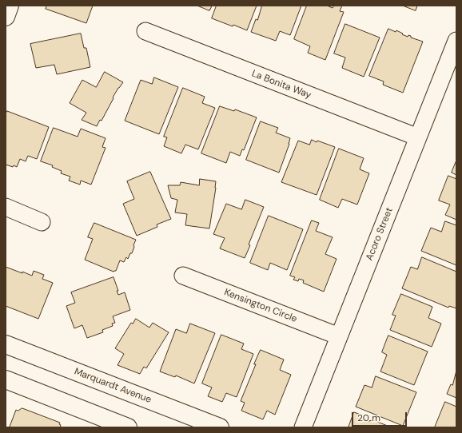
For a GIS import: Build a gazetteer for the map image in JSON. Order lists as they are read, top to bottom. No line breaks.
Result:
{"streets":{"main road":["Marquardt Avenue"],"street":["La Bonita Way","Acoro Street","Kensington Circle"]},"crossings":[["La Bonita Way","Acoro Street"],["Acoro Street","Kensington Circle"]],"scale_bar":"20 m"}
